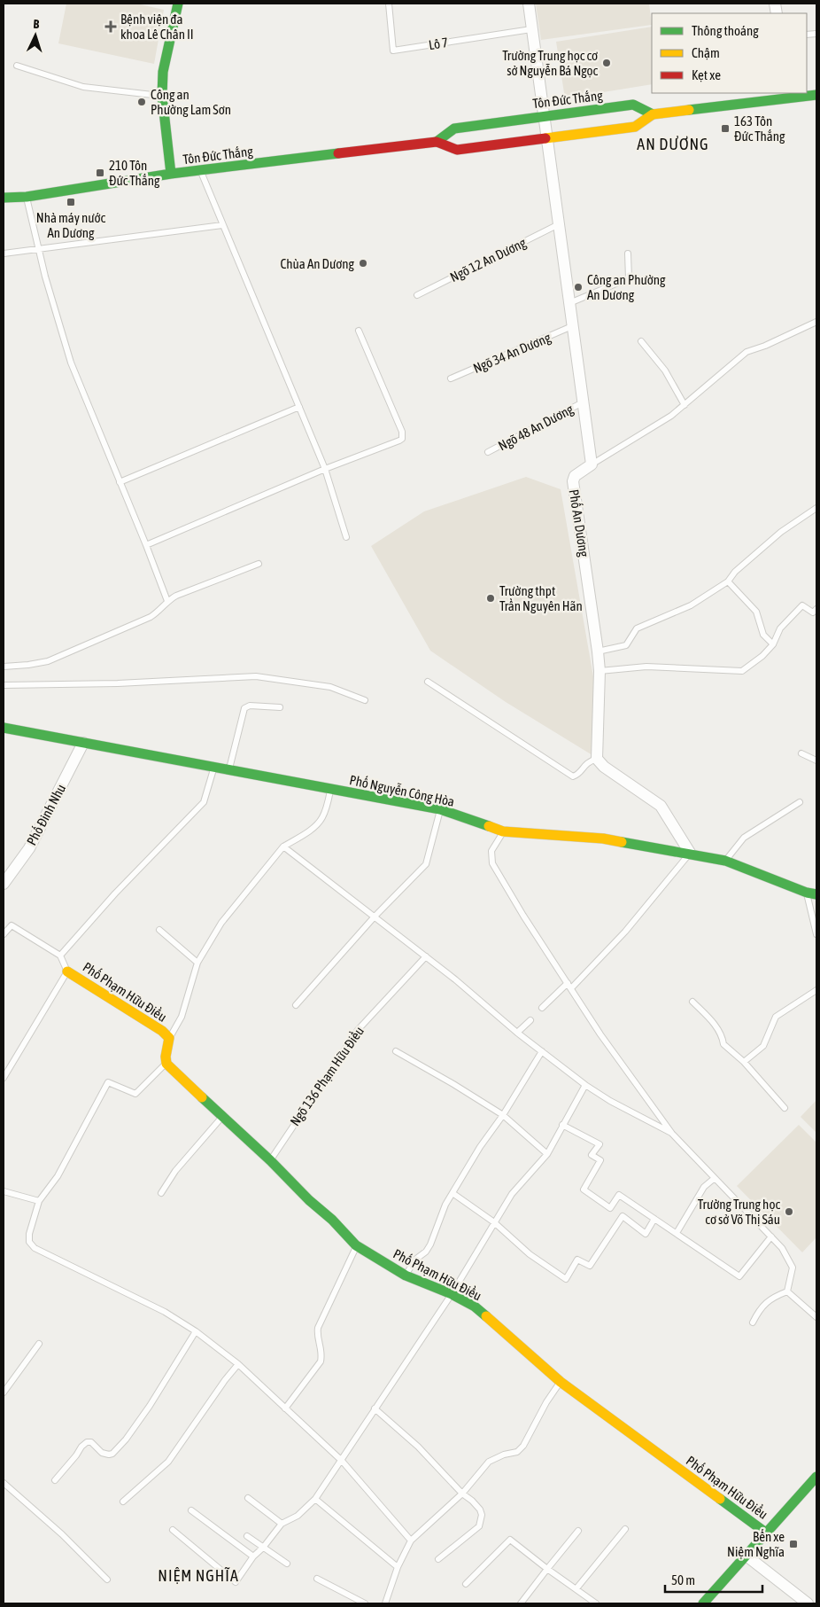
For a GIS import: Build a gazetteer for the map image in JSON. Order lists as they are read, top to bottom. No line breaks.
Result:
{"streets":{"street":["Tôn Đức Thắng","Phố An Dương","Phố Nguyễn Công Hòa","Phố Đinh Nhu","Phố Phạm Hữu Điều"],"lane":["Lô 7","Ngõ 12 An Dương","Ngõ 34 An Dương","Ngõ 48 An Dương","Ngõ 136 Phạm Hữu Điều"]},"crossings":[["Phố Nguyễn Công Hòa","Phố Đinh Nhu"],["Phố Phạm Hữu Điều","Ngõ 136 Phạm Hữu Điều"]],"districts":["AN DƯƠNG","NIỆM NGHĨA"],"places":{"health":["Bệnh viện đa khoa Lê Chân II"],"other":["Trường Trung học cơ sở Nguyễn Bá Ngọc","Công an Phường Lam Sơn","Chùa An Dương","Công an Phường An Dương","Trường thpt Trần Nguyên Hãn","Trường Trung học cơ sở Võ Thị Sáu"],"transit":["163 Tôn Đức Thắng","210 Tôn Đức Thắng","Nhà máy nước An Dương","Bến xe Niệm Nghĩa"]},"legend":["Thông thoáng","Chậm","Kẹt xe"],"scale_bar":"50 m","north":"top"}
